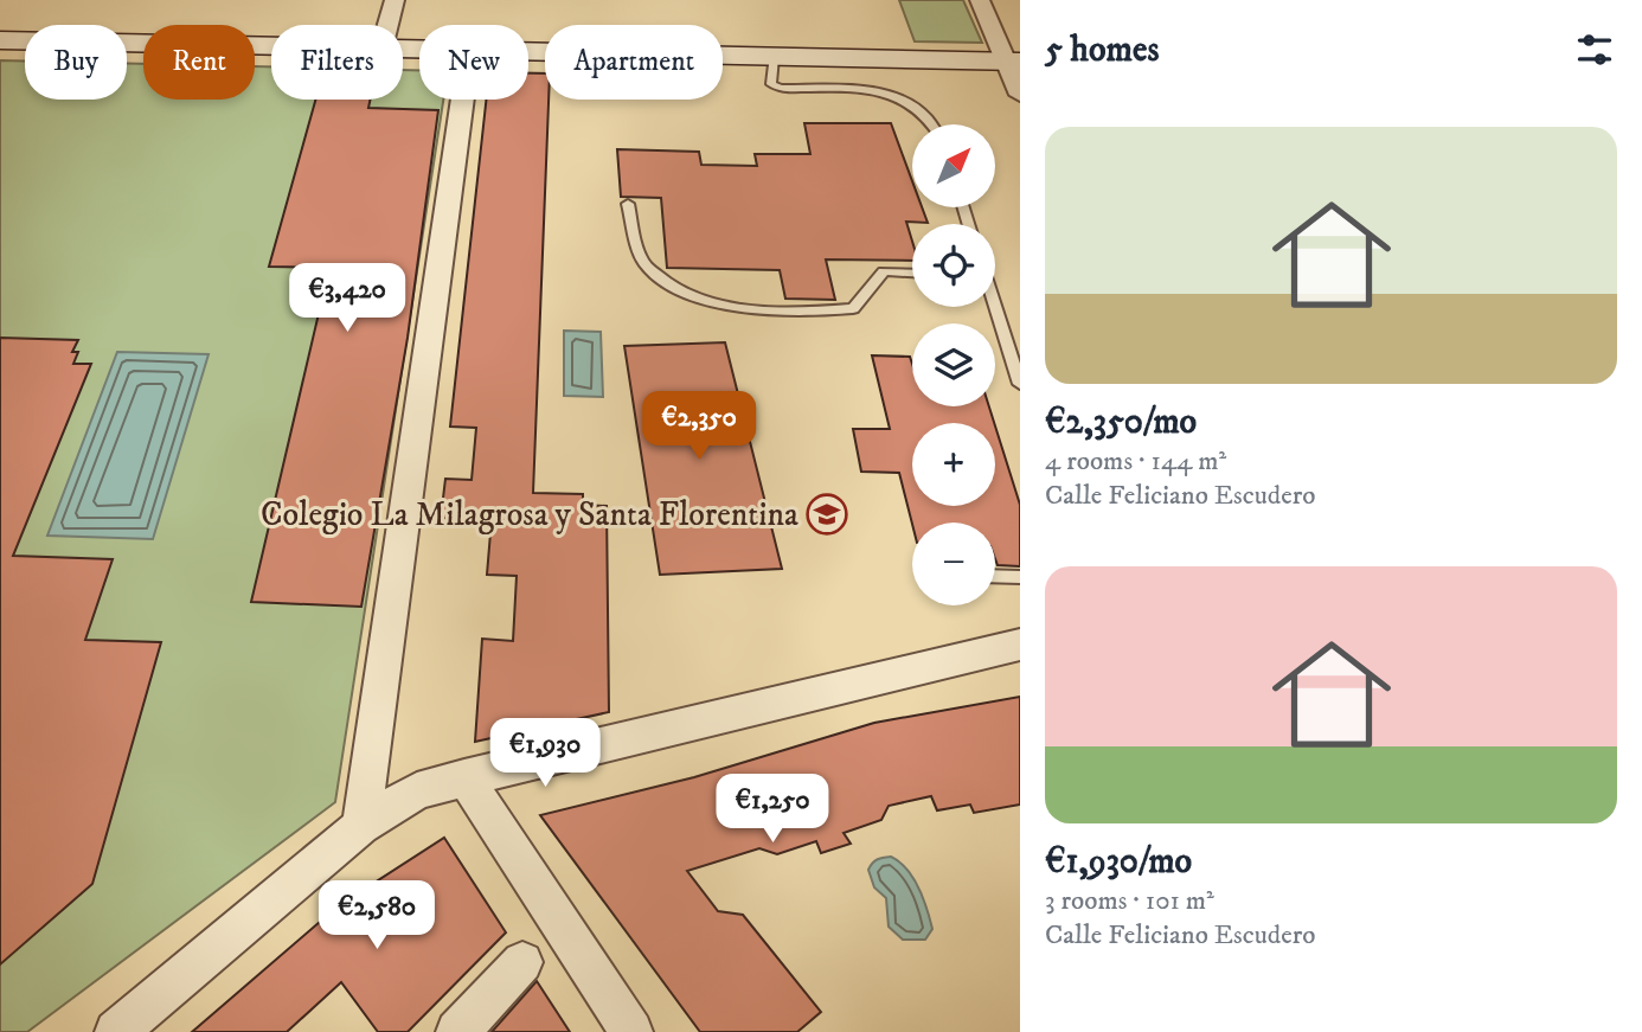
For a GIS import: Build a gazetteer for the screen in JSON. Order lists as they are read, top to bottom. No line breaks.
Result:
{"places":{"school or university":["Colegio La Milagrosa y Santa Florentina"]},"north":"top right","page":{"heading":"5 homes","chip":["Buy","Rent","Filters","New","Apartment"],"list":[{"name":"€2,350/mo","note":"4 rooms · 144 m² · Calle Feliciano Escudero"},{"name":"€1,930/mo","note":"3 rooms · 101 m² · Calle Feliciano Escudero"}],"map_buttons":["+","−"],"price":["€3,420","€2,350","€1,930","€1,250","€2,580"]}}
